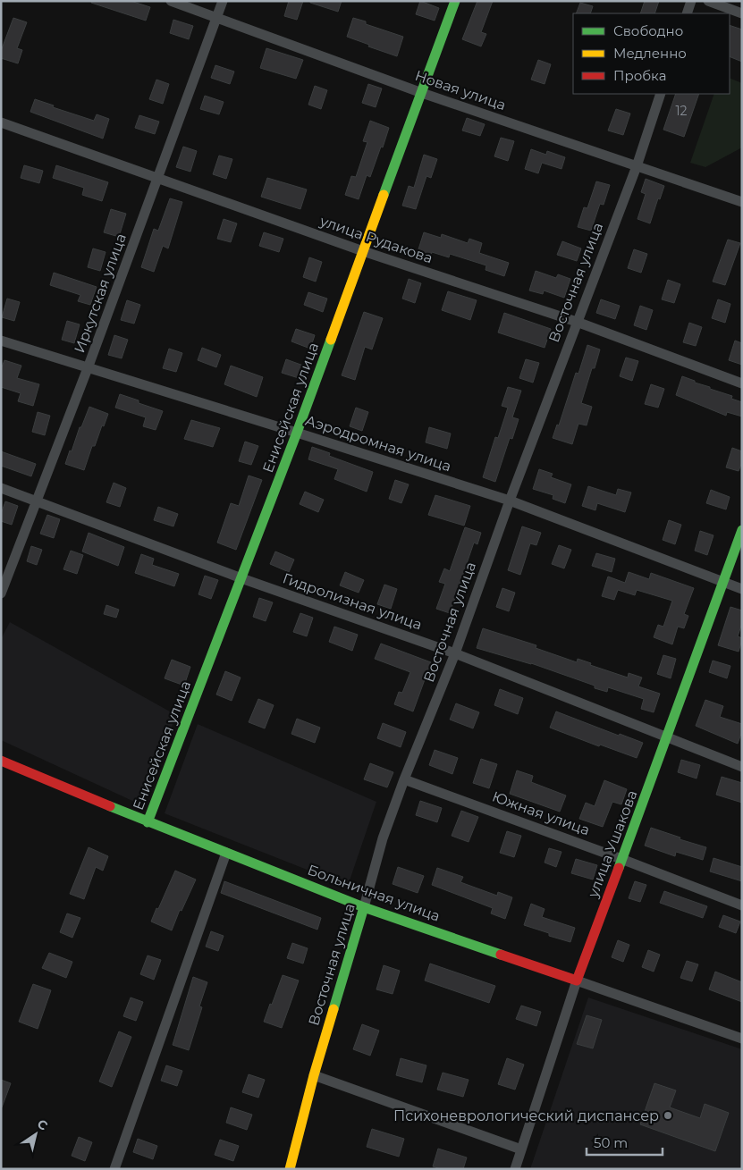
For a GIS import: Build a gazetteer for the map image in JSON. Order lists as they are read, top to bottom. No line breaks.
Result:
{"streets":{"street":["Новая улица","улица Рудакова","Восточная улица","Иркутская улица","Енисейская улица","Аэродромная улица","Гидролизная улица","Южная улица","улица Ушакова","Больничная улица"]},"crossings":[["Новая улица","Восточная улица"],["Новая улица","Иркутская улица"],["Новая улица","Енисейская улица"],["улица Рудакова","Восточная улица"],["улица Рудакова","Иркутская улица"],["улица Рудакова","Енисейская улица"],["Восточная улица","Аэродромная улица"],["Восточная улица","Гидролизная улица"],["Восточная улица","Южная улица"],["Восточная улица","Больничная улица"],["Иркутская улица","Аэродромная улица"],["Иркутская улица","Гидролизная улица"],["Енисейская улица","Аэродромная улица"],["Енисейская улица","Гидролизная улица"],["Енисейская улица","Больничная улица"],["Аэродромная улица","улица Ушакова"],["Гидролизная улица","улица Ушакова"],["Южная улица","улица Ушакова"],["улица Ушакова","Больничная улица"]],"places":["Психоневрологический диспансер"],"house_numbers":["12"],"legend":["Свободно","Медленно","Пробка"],"scale_bar":"50 m","north":"top right"}
